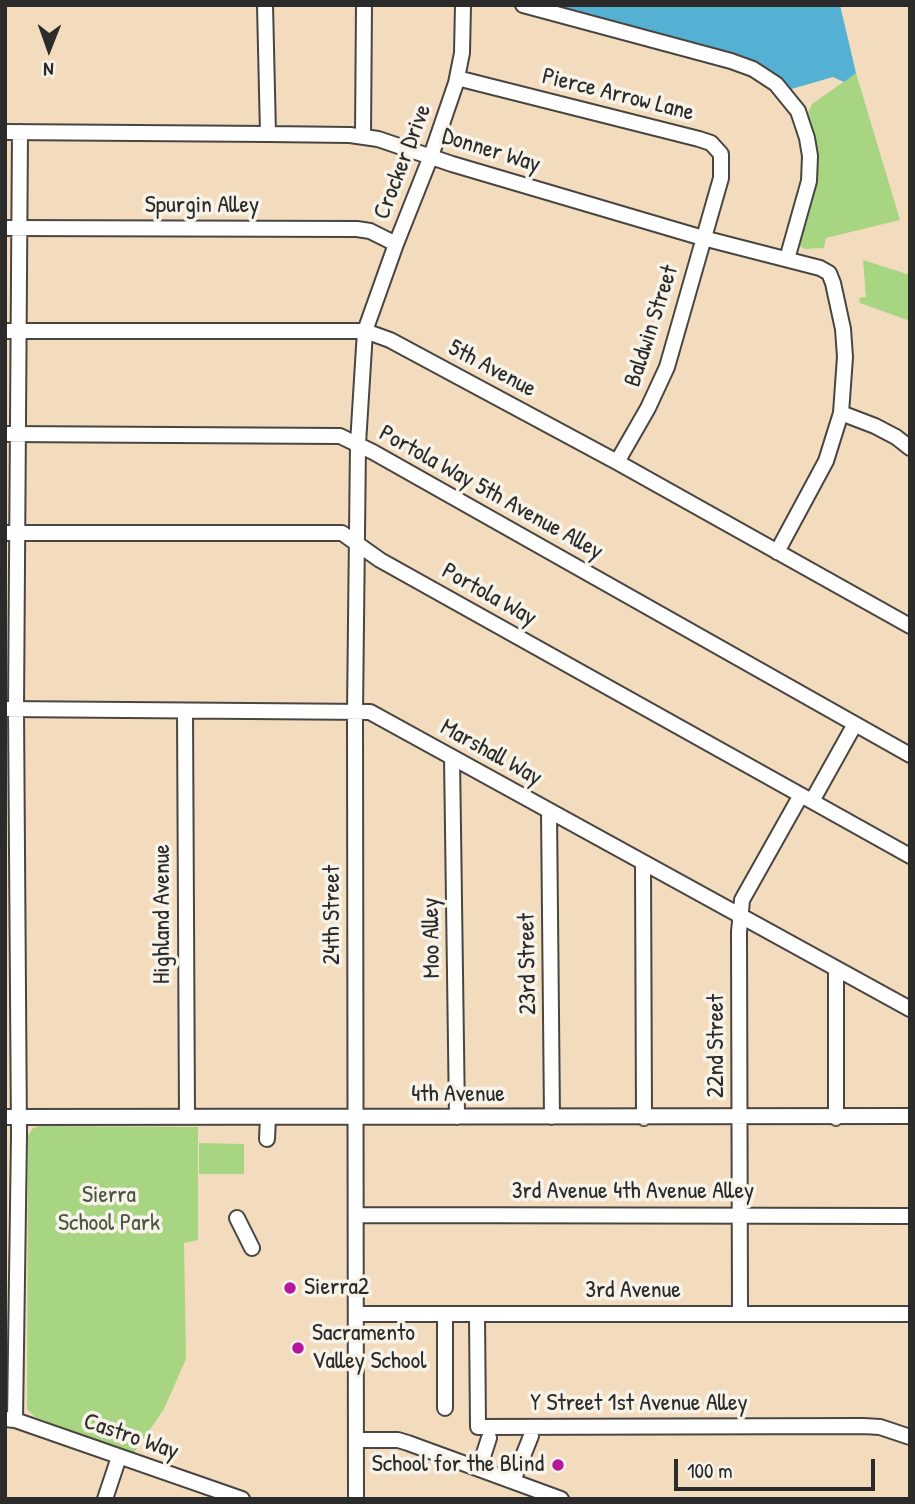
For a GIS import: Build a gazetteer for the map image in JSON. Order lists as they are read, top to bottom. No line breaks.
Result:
{"streets":{"street":["Pierce Arrow Lane","Donner Way","Crocker Drive","Spurgin Alley","Baldwin Street","5th Avenue","Portola Way 5th Avenue Alley","Portola Way","Marshall Way","Highland Avenue","24th Street","Moo Alley","23rd Street","22nd Street","4th Avenue","3rd Avenue 4th Avenue Alley","3rd Avenue","Y Street 1st Avenue Alley","Castro Way"]},"crossings":[["Pierce Arrow Lane","Donner Way"],["Pierce Arrow Lane","Crocker Drive"],["Pierce Arrow Lane","Baldwin Street"],["Donner Way","Crocker Drive"],["Donner Way","Baldwin Street"],["Crocker Drive","Spurgin Alley"],["Crocker Drive","5th Avenue"],["Crocker Drive","24th Street"],["Baldwin Street","5th Avenue"],["5th Avenue","24th Street"],["Portola Way 5th Avenue Alley","24th Street"],["Portola Way 5th Avenue Alley","22nd Street"],["Portola Way","24th Street"],["Portola Way","22nd Street"],["Marshall Way","Highland Avenue"],["Marshall Way","24th Street"],["Marshall Way","Moo Alley"],["Marshall Way","23rd Street"],["Marshall Way","22nd Street"],["Highland Avenue","4th Avenue"],["24th Street","4th Avenue"],["24th Street","3rd Avenue 4th Avenue Alley"],["24th Street","3rd Avenue"],["Moo Alley","4th Avenue"],["23rd Street","4th Avenue"],["22nd Street","4th Avenue"],["22nd Street","3rd Avenue 4th Avenue Alley"],["22nd Street","3rd Avenue"],["3rd Avenue","Y Street 1st Avenue Alley"]],"parks":["Sierra School Park"],"places":["Sierra2","Sacramento Valley School","School for the Blind"],"scale_bar":"100 m","north":"bottom"}
